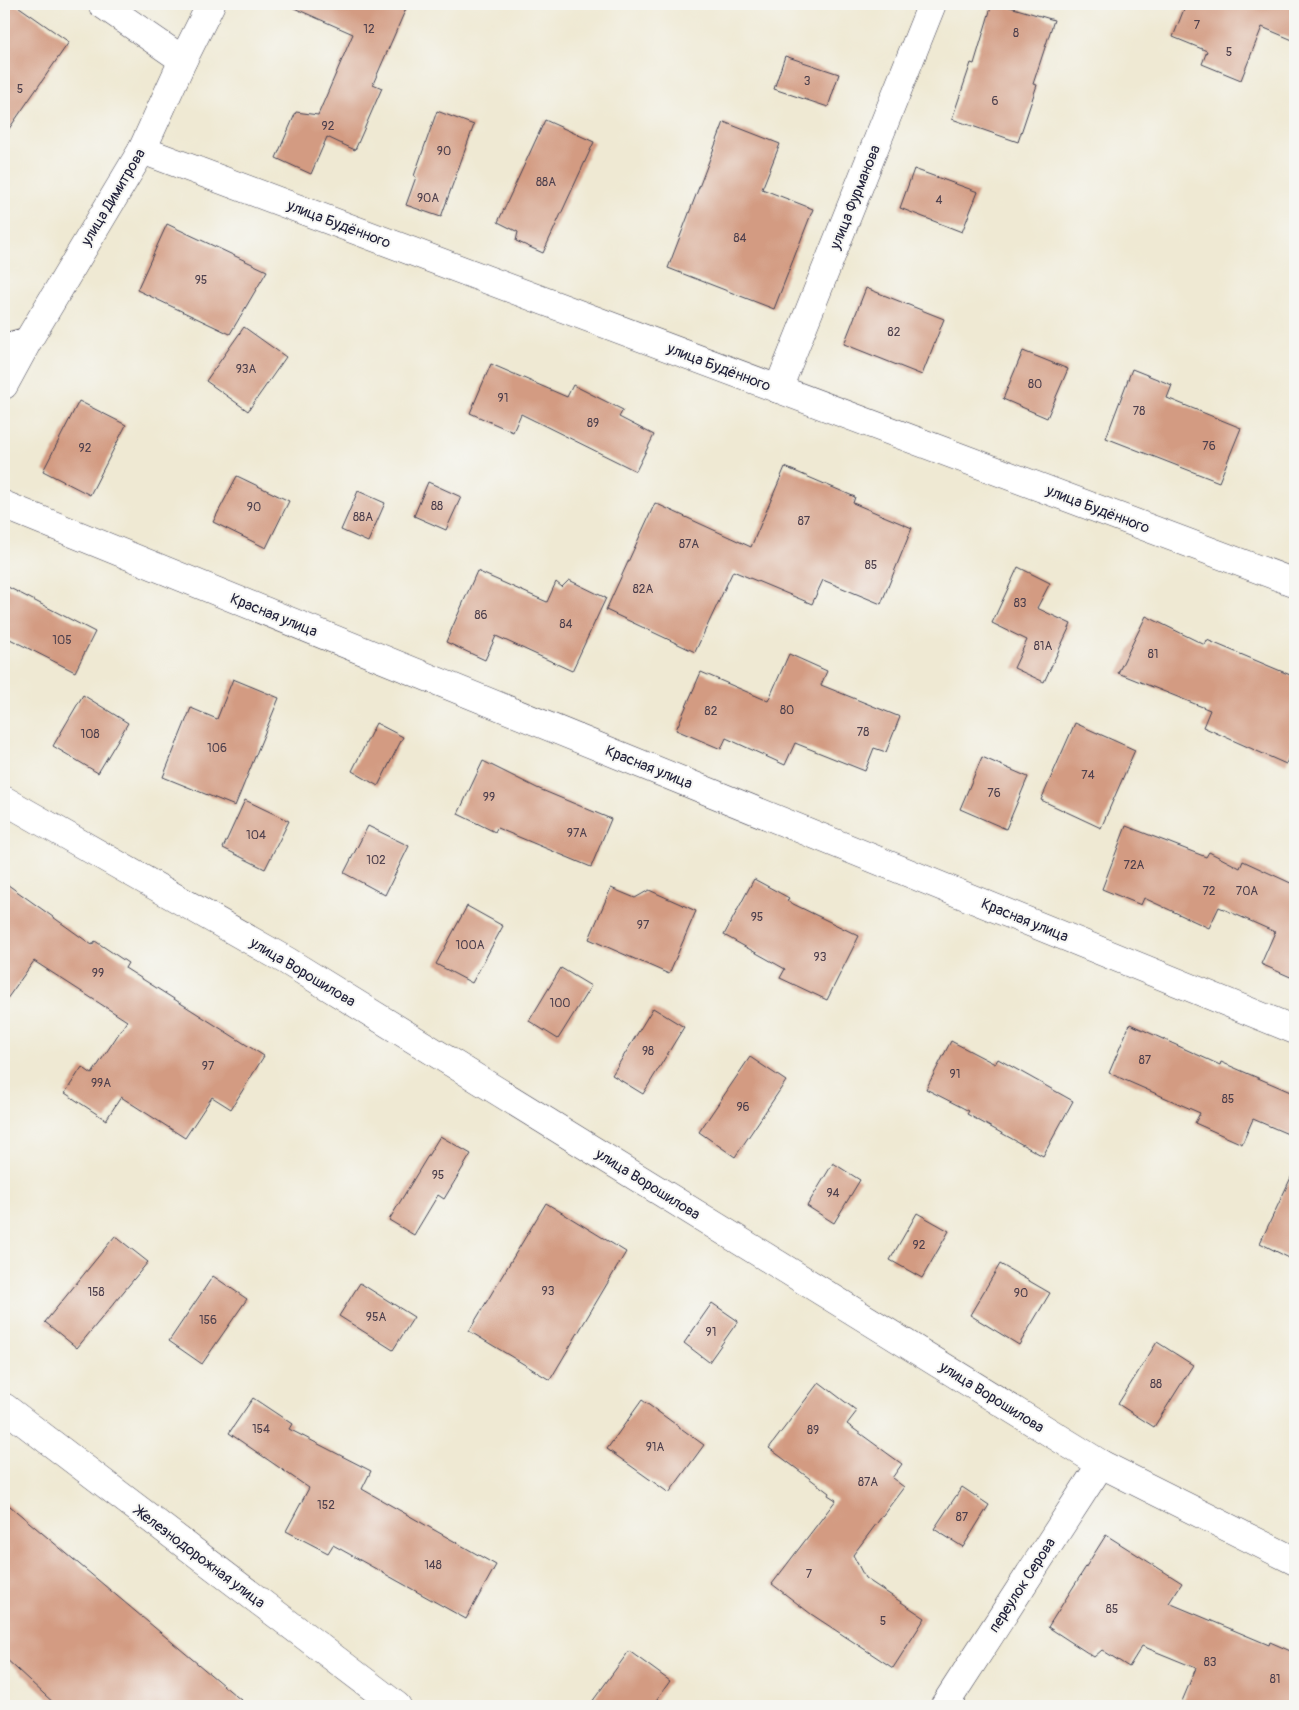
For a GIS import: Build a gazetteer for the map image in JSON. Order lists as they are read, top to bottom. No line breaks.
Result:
{"streets":{"street":["улица Димитрова","улица Фурманова","улица Будённого","Красная улица","улица Ворошилова","Железнодорожная улица","переулок Серова"]},"crossings":[["улица Димитрова","улица Будённого"],["улица Фурманова","улица Будённого"],["улица Ворошилова","переулок Серова"]],"house_numbers":["7","12","8","5","3","5","6","92","90","88А","90А","4","84","95","82","93А","80","91","78","89","76","92","88","90","88А","87","87А","85","82А","83","86","84","105","81А","81","80","82","78","108","106","74","76","99","97А","104","102","72А","72","70А","95","97","100А","93","99","100","98","87","97","91","99А","85","96","95","94","92","93","158","90","95А","156","91","88","154","89","91А","87А","152","87","148","7","85","5","83","81"]}
